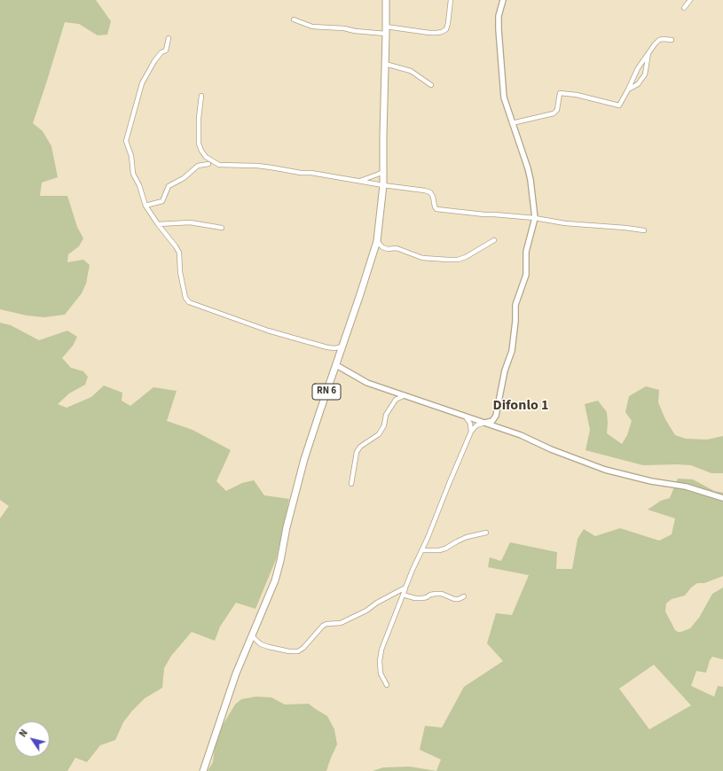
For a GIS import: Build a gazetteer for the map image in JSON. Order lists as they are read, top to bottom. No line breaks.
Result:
{"streets":{"main road":["RN 6"]},"districts":["Difonlo 1"],"north":"top left"}
